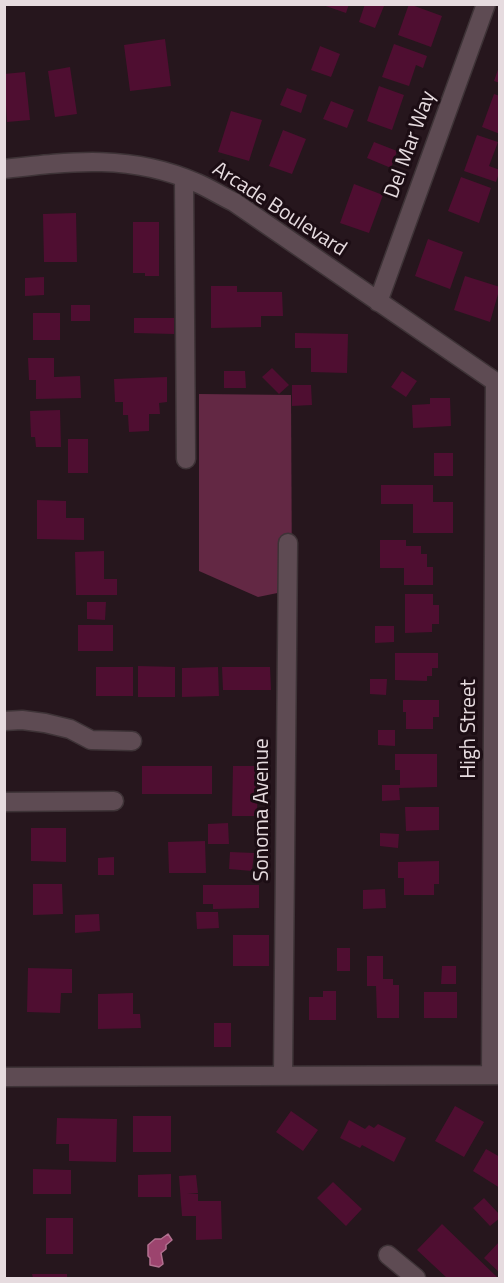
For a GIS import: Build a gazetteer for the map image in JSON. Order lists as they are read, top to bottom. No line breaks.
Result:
{"streets":{"street":["Del Mar Way","Arcade Boulevard","High Street","Sonoma Avenue"]},"crossings":[["Del Mar Way","Arcade Boulevard"],["Arcade Boulevard","High Street"]]}
